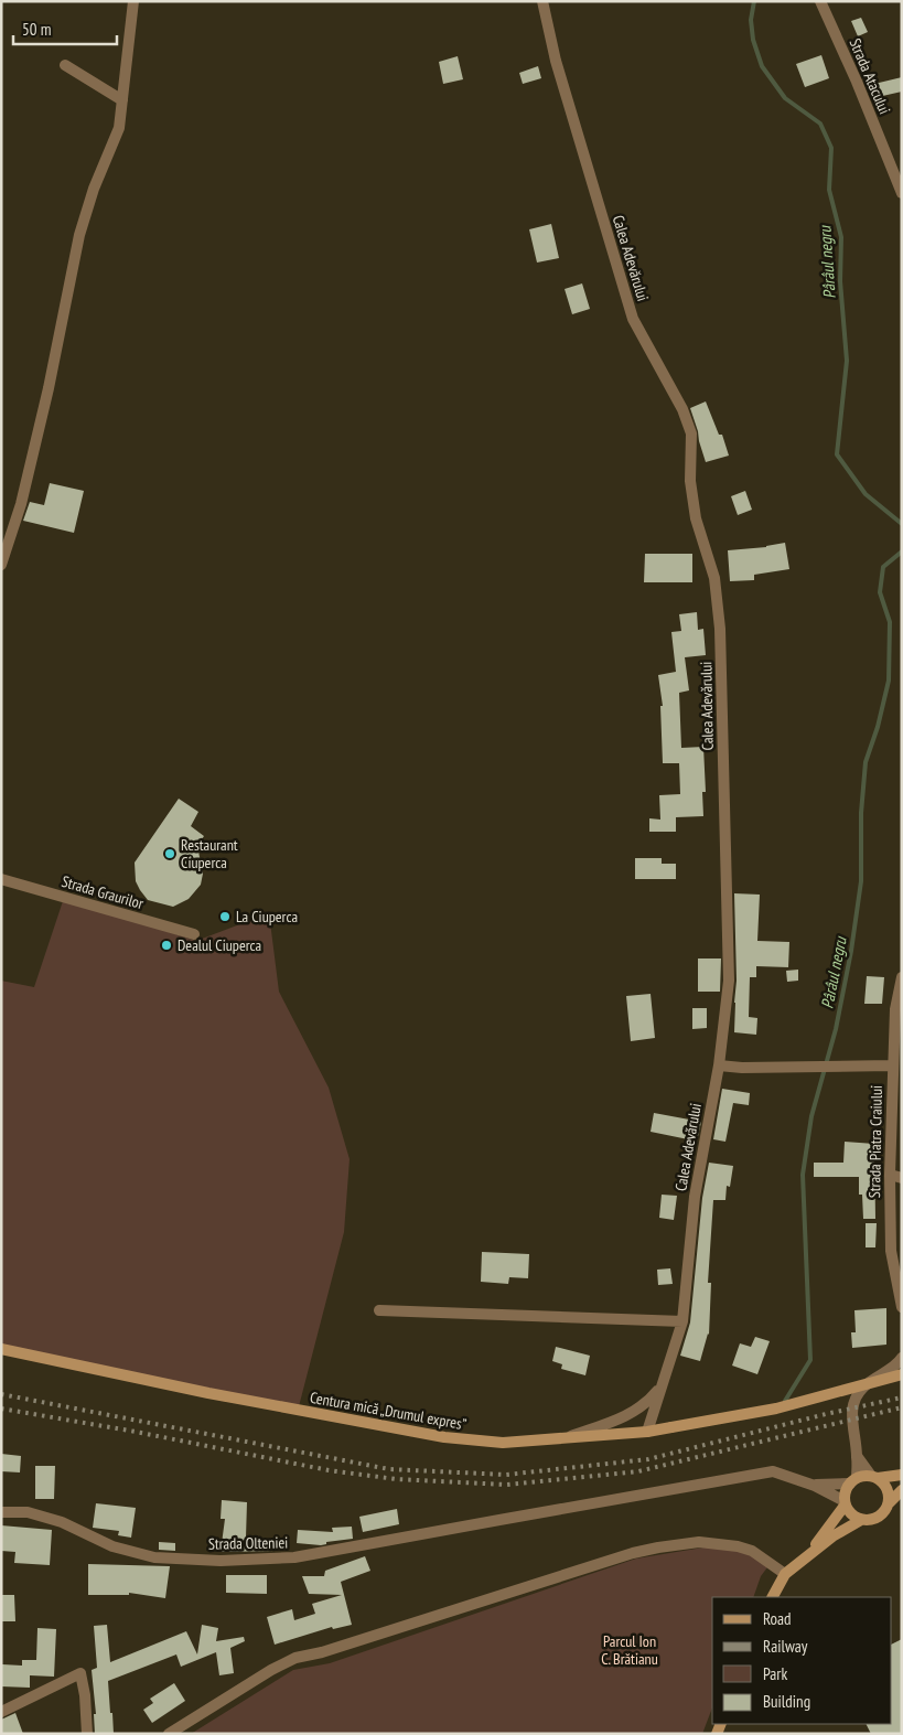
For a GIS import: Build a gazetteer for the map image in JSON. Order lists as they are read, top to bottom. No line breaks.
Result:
{"streets":{"main road":["Centura mică „Drumul expres”"],"street":["Strada Atacului","Calea Adevărului","Strada Graurilor","Strada Piatra Craiului","Strada Olteniei"]},"crossings":[["Calea Adevărului","Centura mică „Drumul expres”"]],"water":["Pârâul negru"],"parks":["Parcul Ion C. Brătianu"],"places":["Restaurant Ciuperca","La Ciuperca","Dealul Ciuperca"],"legend":["Road","Railway","Park","Building"],"scale_bar":"50 m"}
